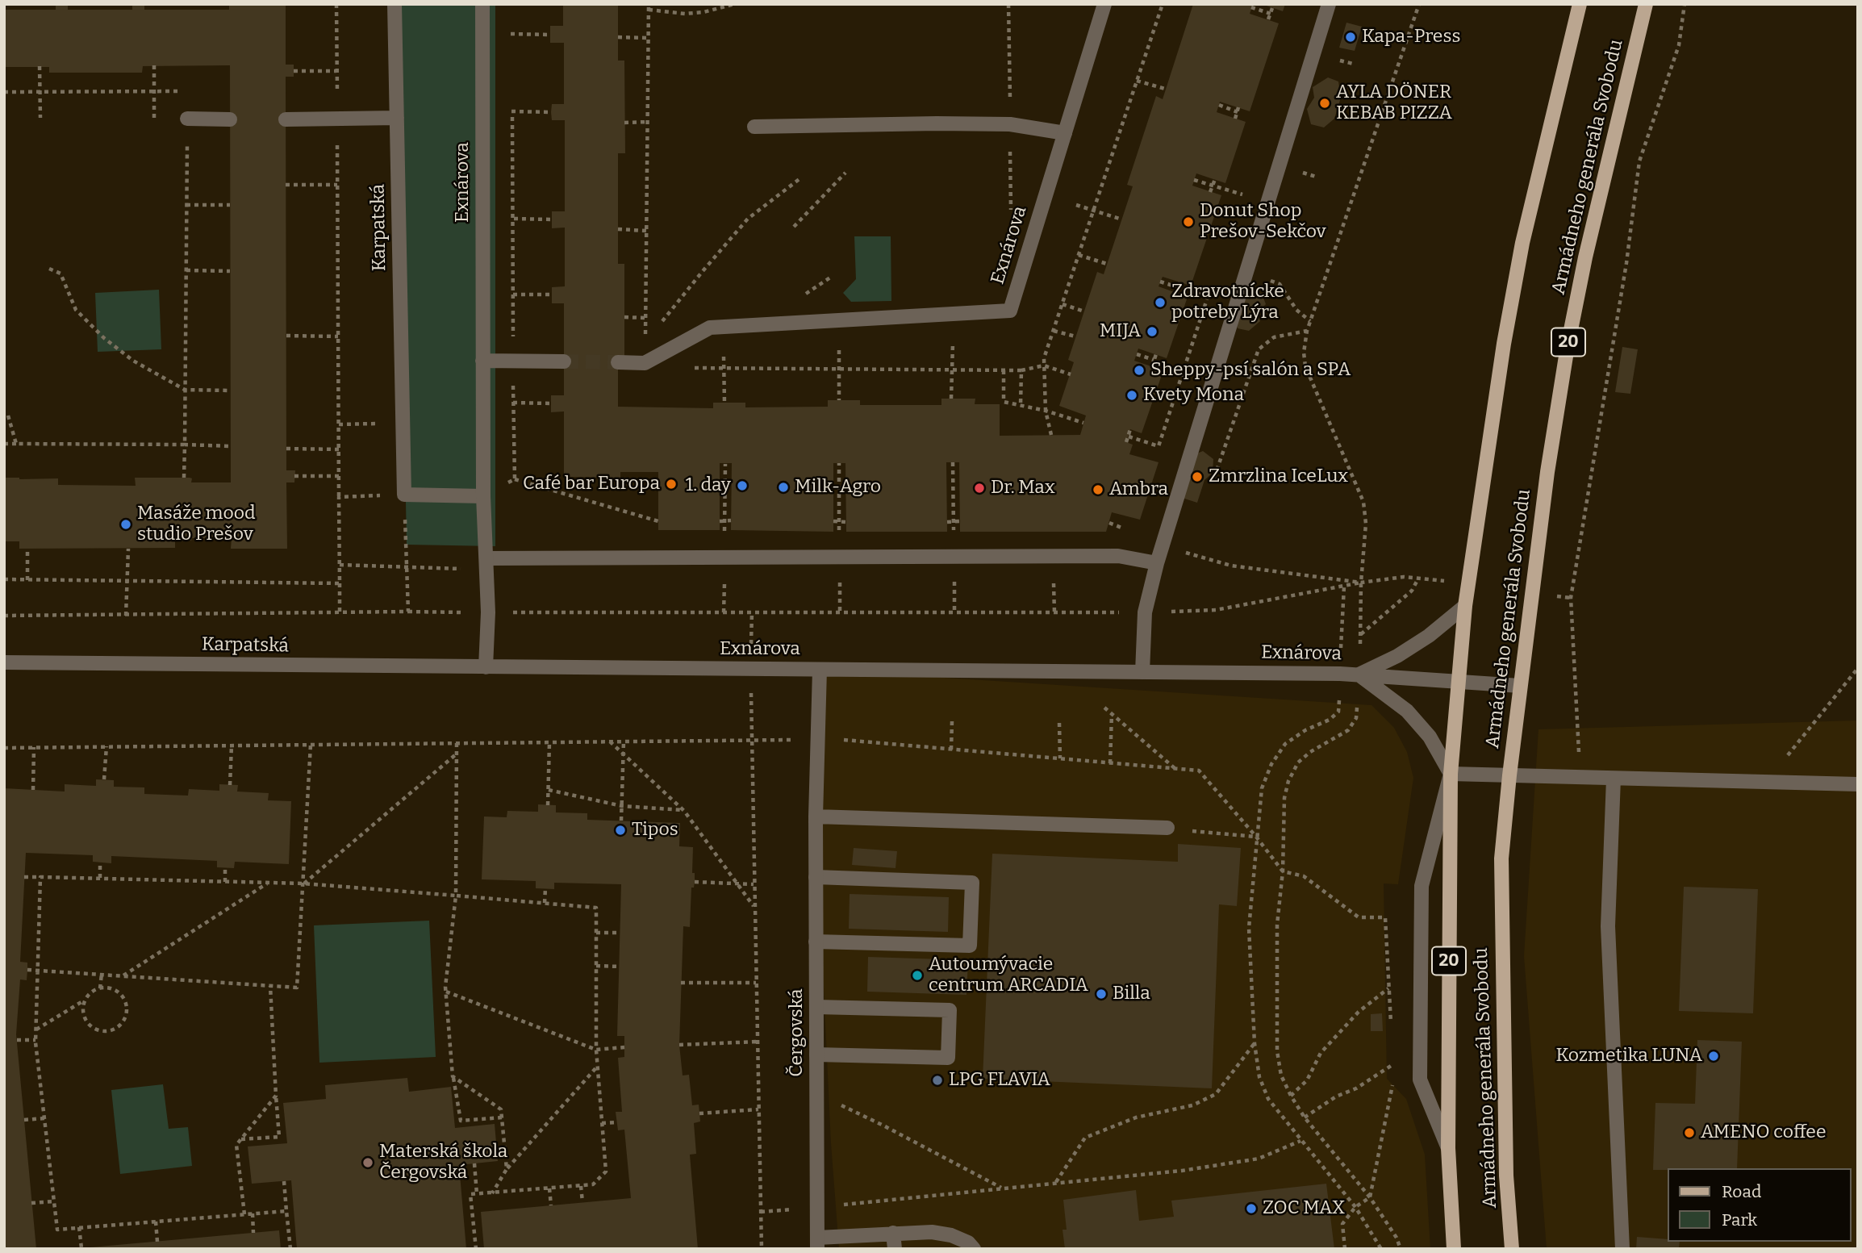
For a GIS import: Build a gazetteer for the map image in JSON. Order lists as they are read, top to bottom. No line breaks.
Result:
{"streets":{"main road":["Armádneho generála Svobodu","20"],"street":["Exnárova","Karpatská","Čergovská"]},"crossings":[["Armádneho generála Svobodu","Exnárova"],["Exnárova","Karpatská"],["Exnárova","Čergovská"]],"places":["Kapa-Press","AYLA DÖNER KEBAB PIZZA","Donut Shop Prešov-Sekčov","Zdravotnícke potreby Lýra","MIJA","Sheppy-psí salón a SPA","Kvety Mona","Zmrzlina IceLux","Café bar Europa","1. day","Milk-Agro","Dr. Max","Ambra","Masáže mood studio Prešov","Tipos","Autoumývacie centrum ARCADIA","Billa","Kozmetika LUNA","LPG FLAVIA","AMENO coffee","Materská škola Čergovská","ZOC MAX"],"legend":["Road","Park"]}
